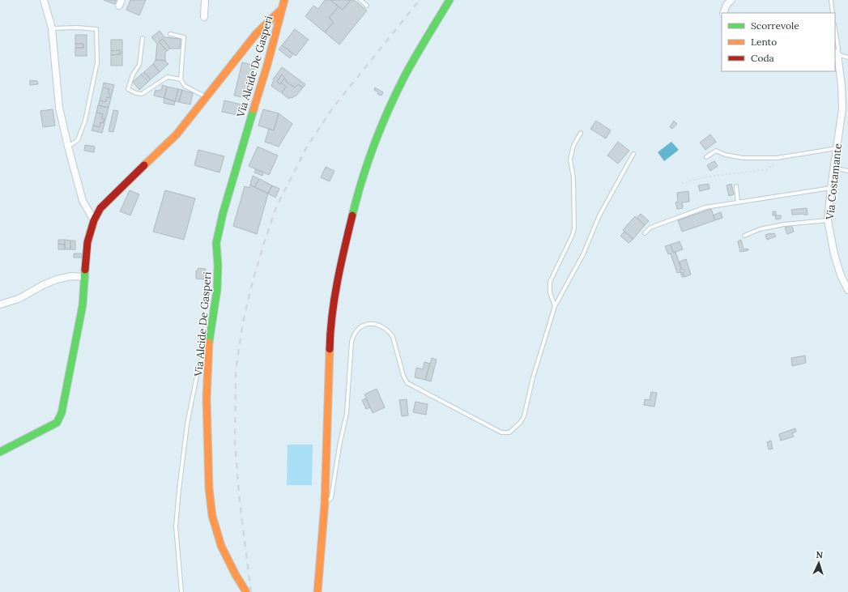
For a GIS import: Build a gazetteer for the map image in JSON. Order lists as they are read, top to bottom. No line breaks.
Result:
{"streets":{"main road":["Via Alcide De Gasperi"],"street":["Via Costamante"]},"legend":["Scorrevole","Lento","Coda"],"north":"top"}
